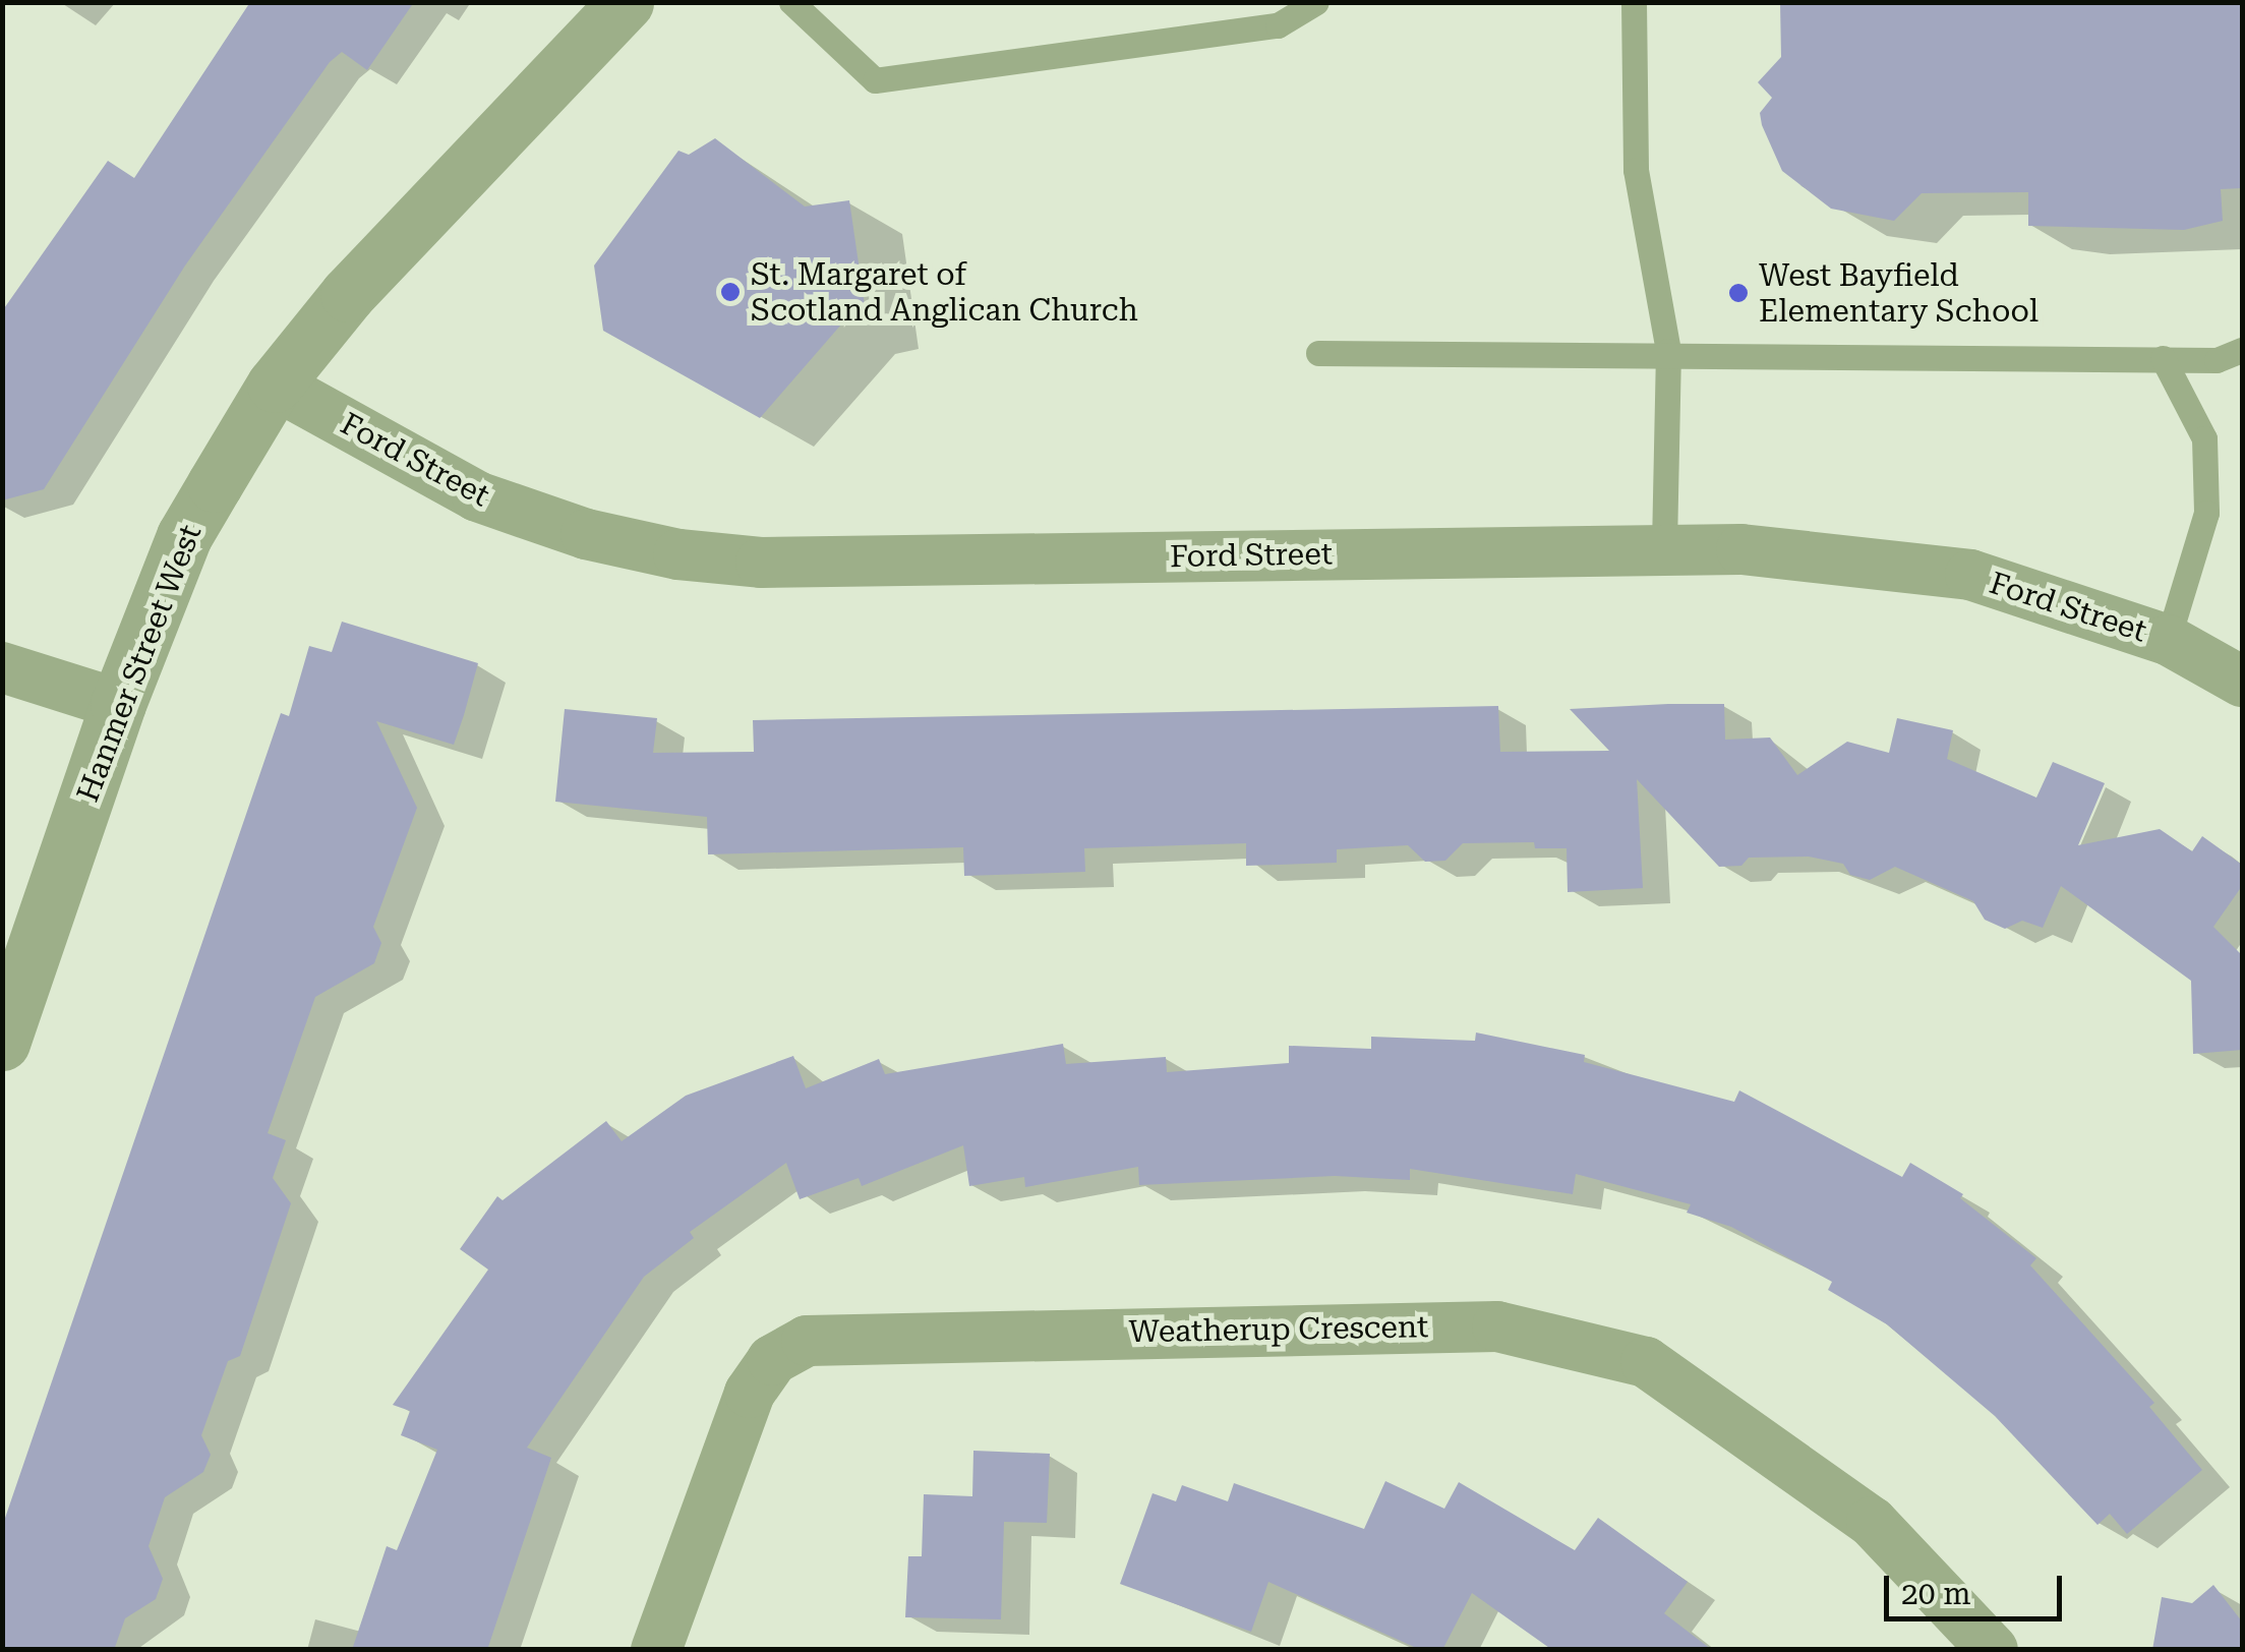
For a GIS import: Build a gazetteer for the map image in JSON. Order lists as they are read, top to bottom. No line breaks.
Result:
{"streets":{"street":["Ford Street","Hanmer Street West","Weatherup Crescent"]},"crossings":[["Ford Street","Hanmer Street West"]],"places":["St. Margaret of Scotland Anglican Church","West Bayfield Elementary School"],"scale_bar":"20 m"}
